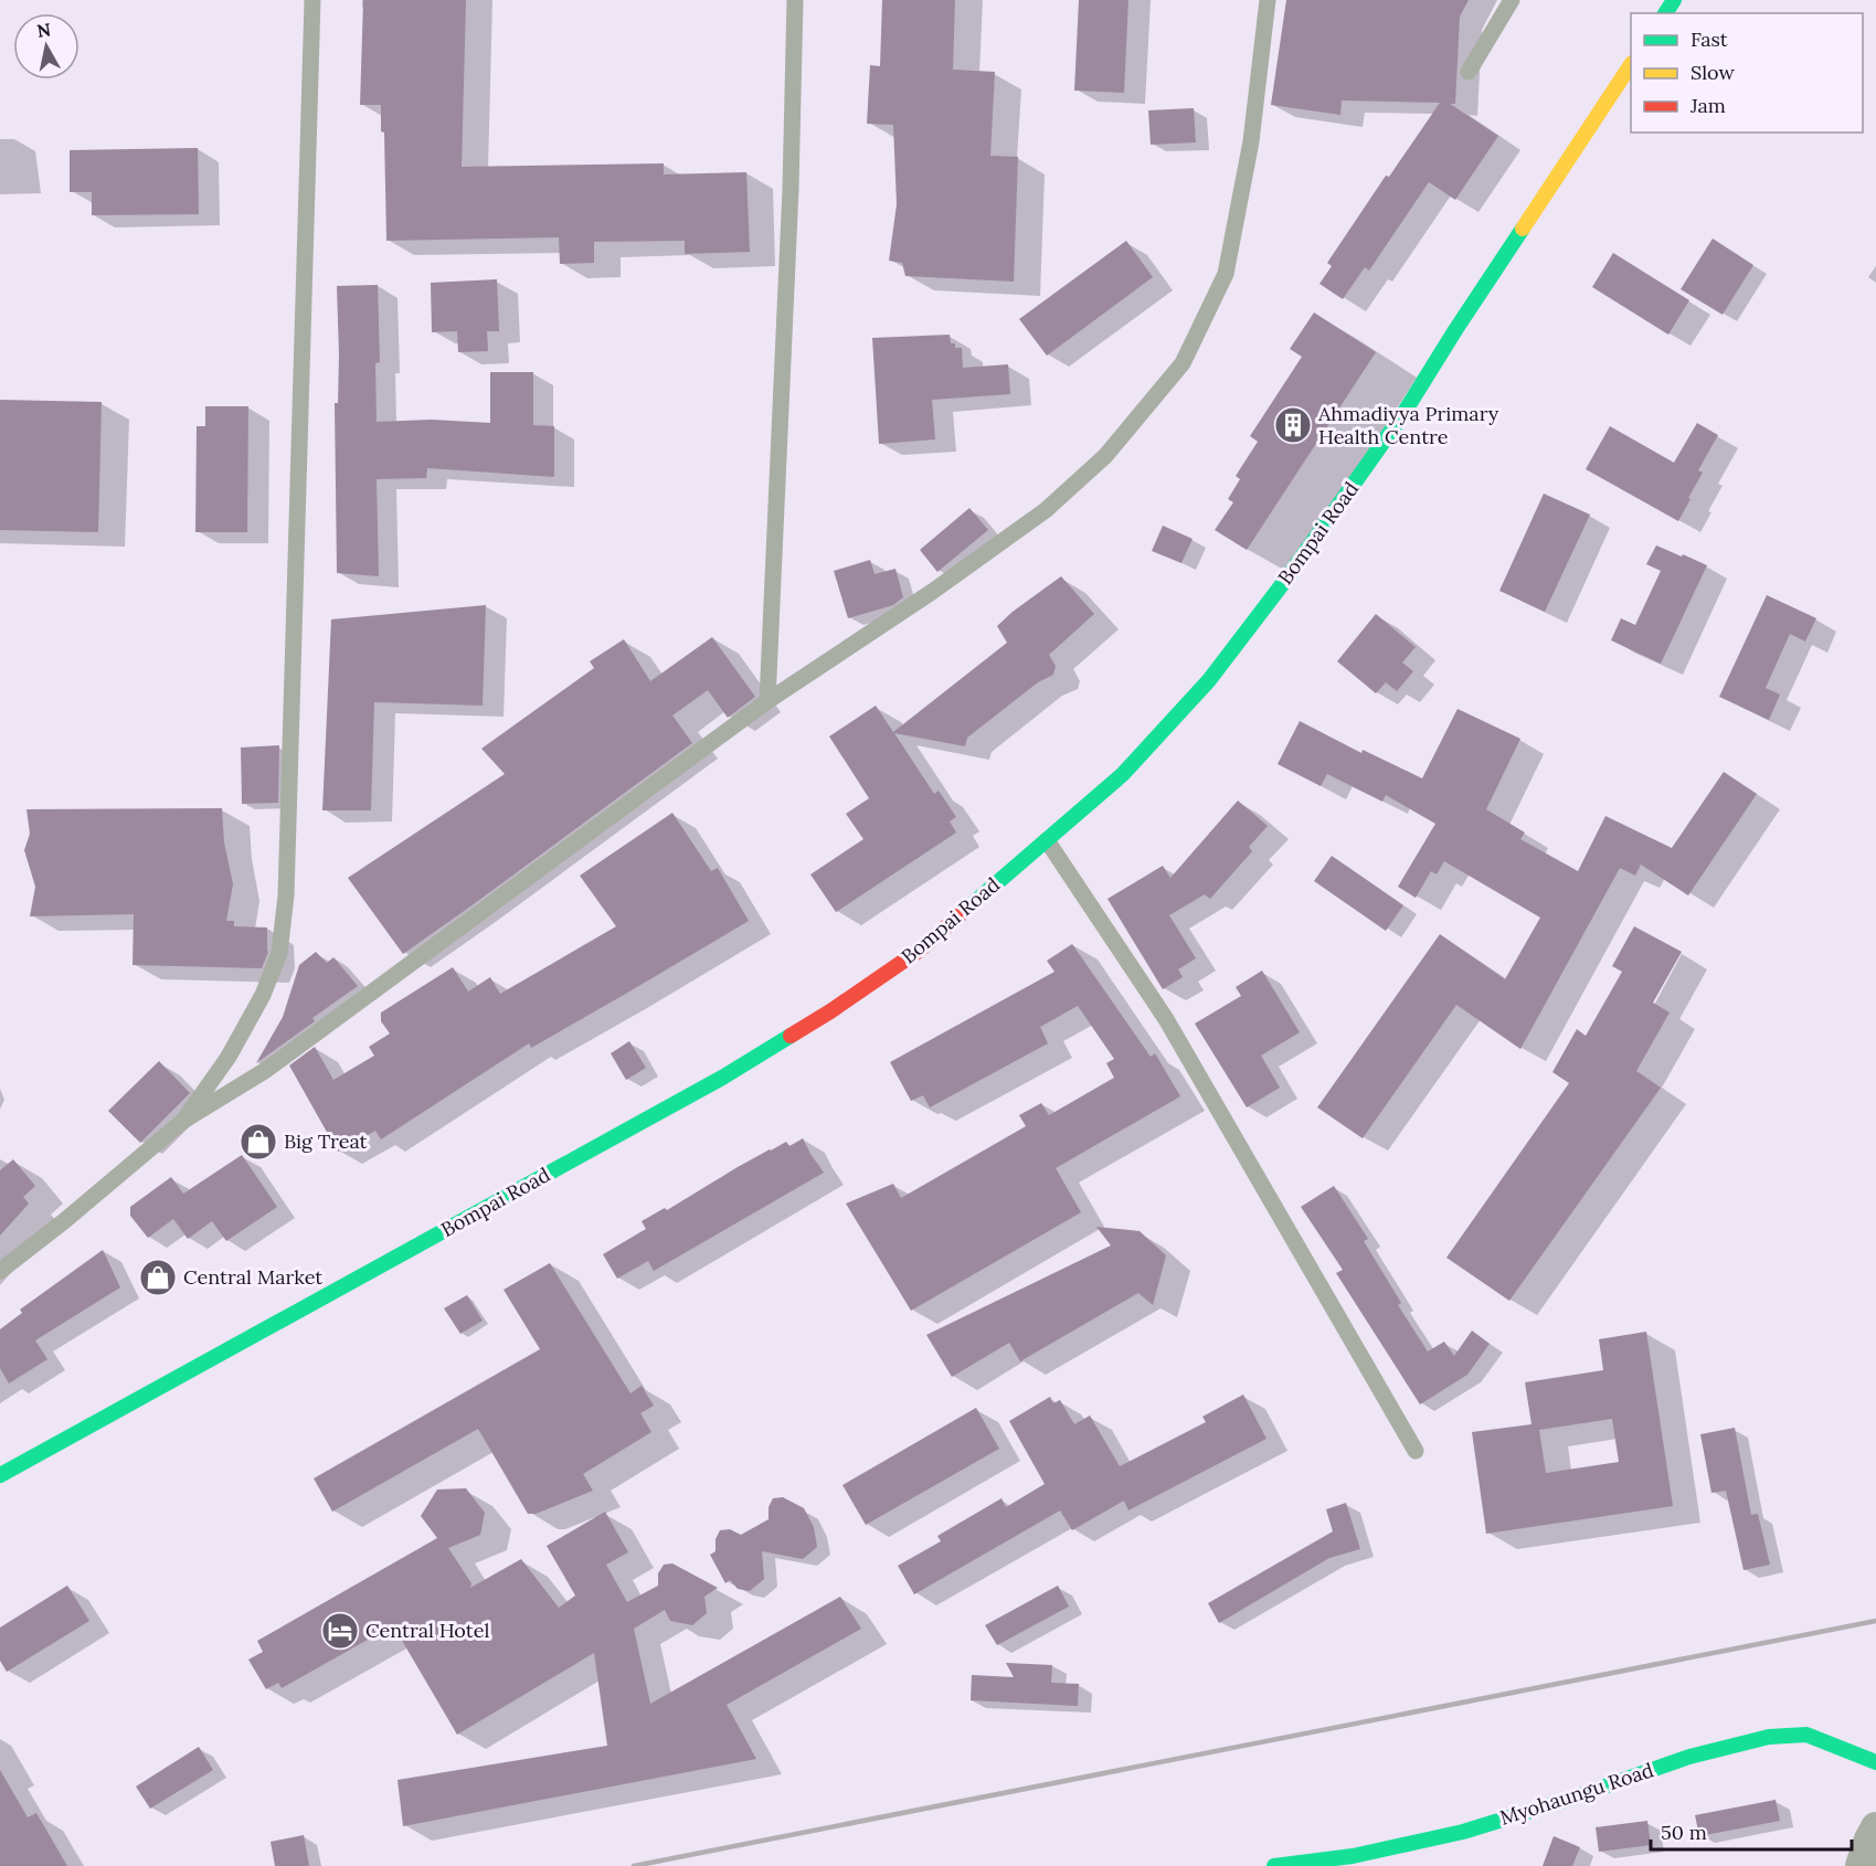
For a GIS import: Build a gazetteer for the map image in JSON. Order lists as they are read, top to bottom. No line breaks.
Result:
{"streets":{"main road":["Bompai Road","Myohaungu Road"]},"places":{"building":["Ahmadiyya Primary Health Centre"],"shop":["Big Treat","Central Market"],"hotel":["Central Hotel"]},"legend":["Fast","Slow","Jam"],"scale_bar":"50 m","north":"top"}
